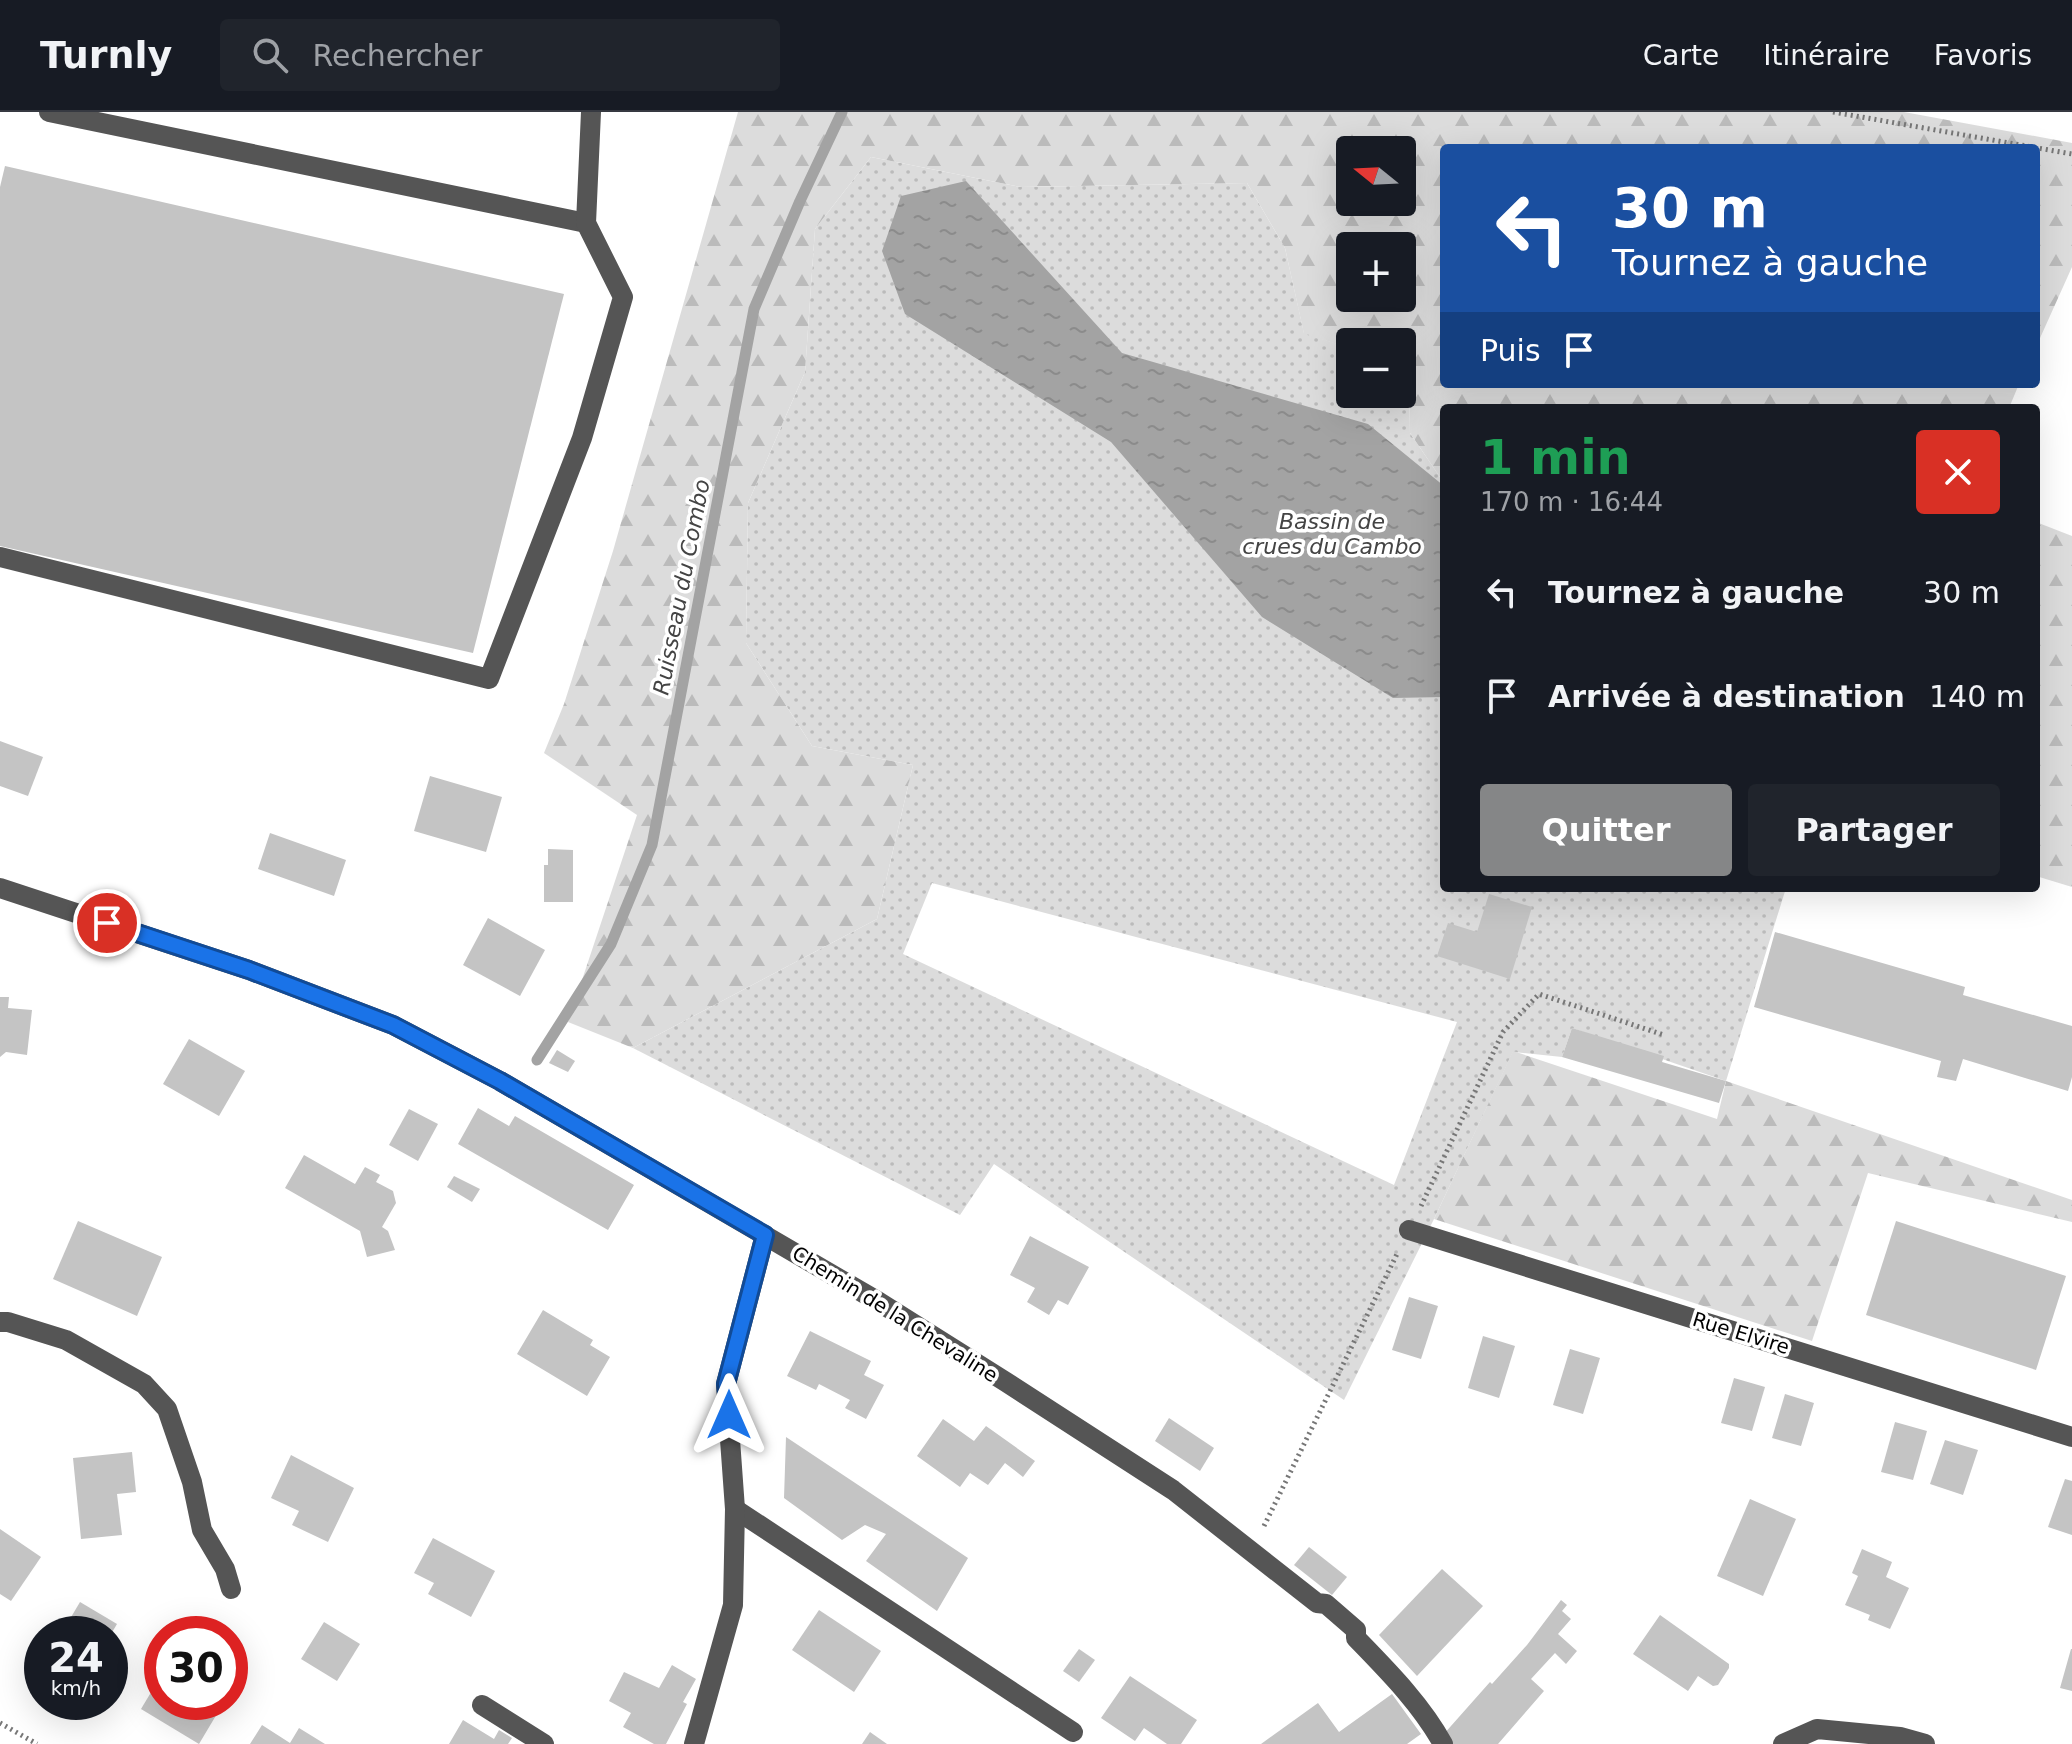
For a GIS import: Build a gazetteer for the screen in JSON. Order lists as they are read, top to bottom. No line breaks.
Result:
{"streets":{"street":["Chemin de la Chevaline","Rue Elvire"]},"water":["Bassin de crues du Cambo","Ruisseau du Combo"],"north":"left","page":{"header":"Turnly","search":"Rechercher","nav":["Carte","Itinéraire","Favoris"],"map_buttons":["+","−"],"turn":["30 m","Tournez à gauche"],"then":"Puis","heading":["1 min","170 m · 16:44"],"list":[{"name":"Tournez à gauche","value":"30 m"},{"name":"Arrivée à destination","value":"140 m"}],"buttons":["Quitter","Partager"],"speed":"24 km/h","limit":"30"}}
